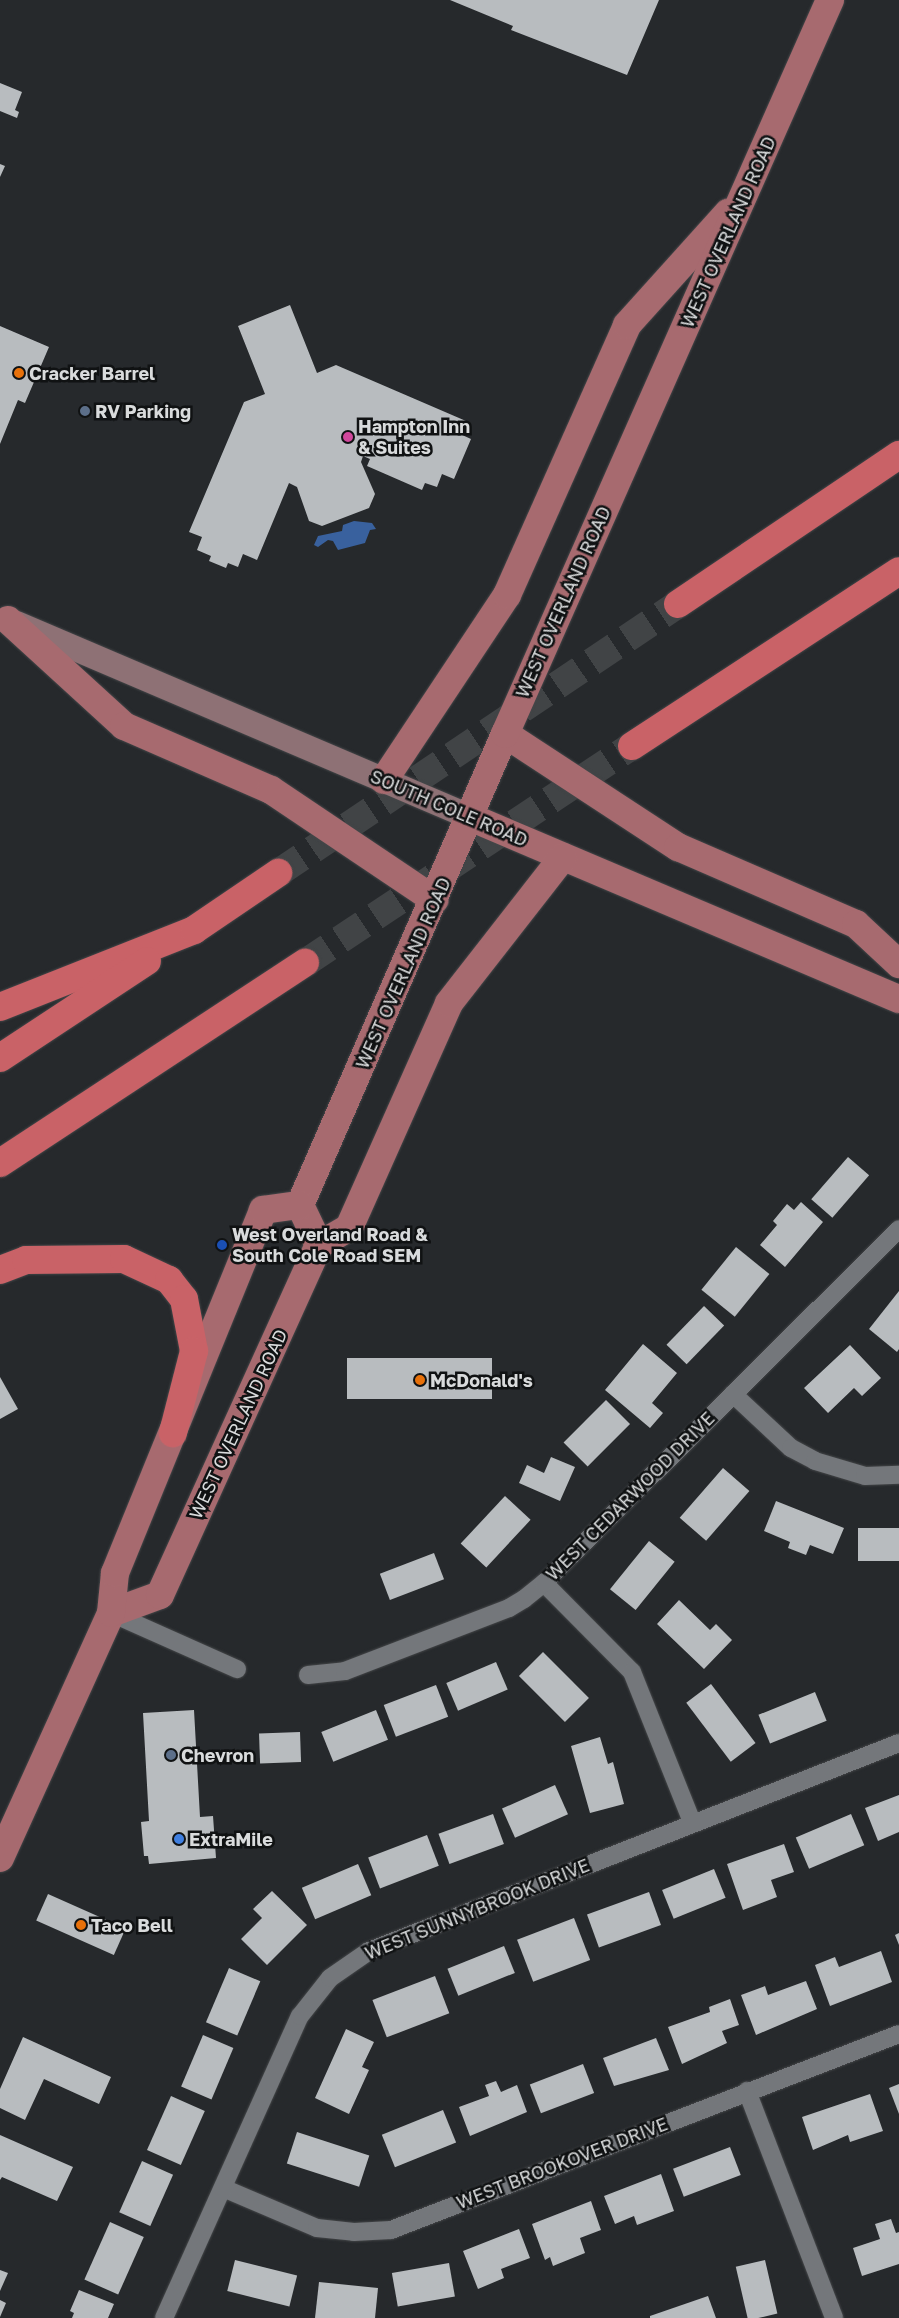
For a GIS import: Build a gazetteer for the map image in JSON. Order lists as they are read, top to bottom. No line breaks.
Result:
{"streets":{"main road":["WEST OVERLAND ROAD","SOUTH COLE ROAD"],"street":["WEST CEDARWOOD DRIVE","WEST SUNNYBROOK DRIVE","WEST BROOKOVER DRIVE"]},"crossings":[["WEST OVERLAND ROAD","SOUTH COLE ROAD"],["WEST SUNNYBROOK DRIVE","WEST BROOKOVER DRIVE"]],"places":["Cracker Barrel","RV Parking","Hampton Inn & Suites","West Overland Road & South Cole Road SEM","McDonald's","Chevron","ExtraMile","Taco Bell"]}
